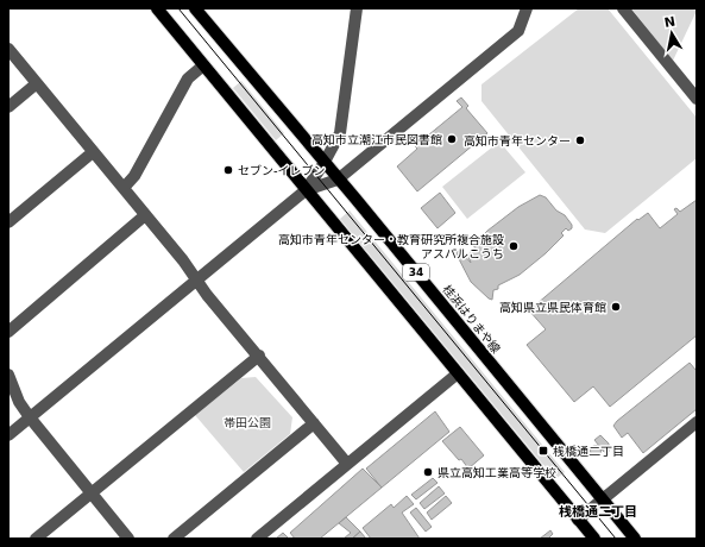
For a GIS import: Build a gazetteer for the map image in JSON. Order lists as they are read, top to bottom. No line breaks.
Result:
{"streets":{"main road":["34","桂浜はりまや線"]},"districts":["桟橋通二丁目"],"parks":["帯田公園"],"places":{"other":["高知市立潮江市民図書館","高知市青年センター","セブン-イレブン","高知市青年センター・教育研究所複合施設 アスパルこうち","高知県立県民体育館","県立高知工業高等学校"],"transit":["桟橋通二丁目"]},"north":"top"}
